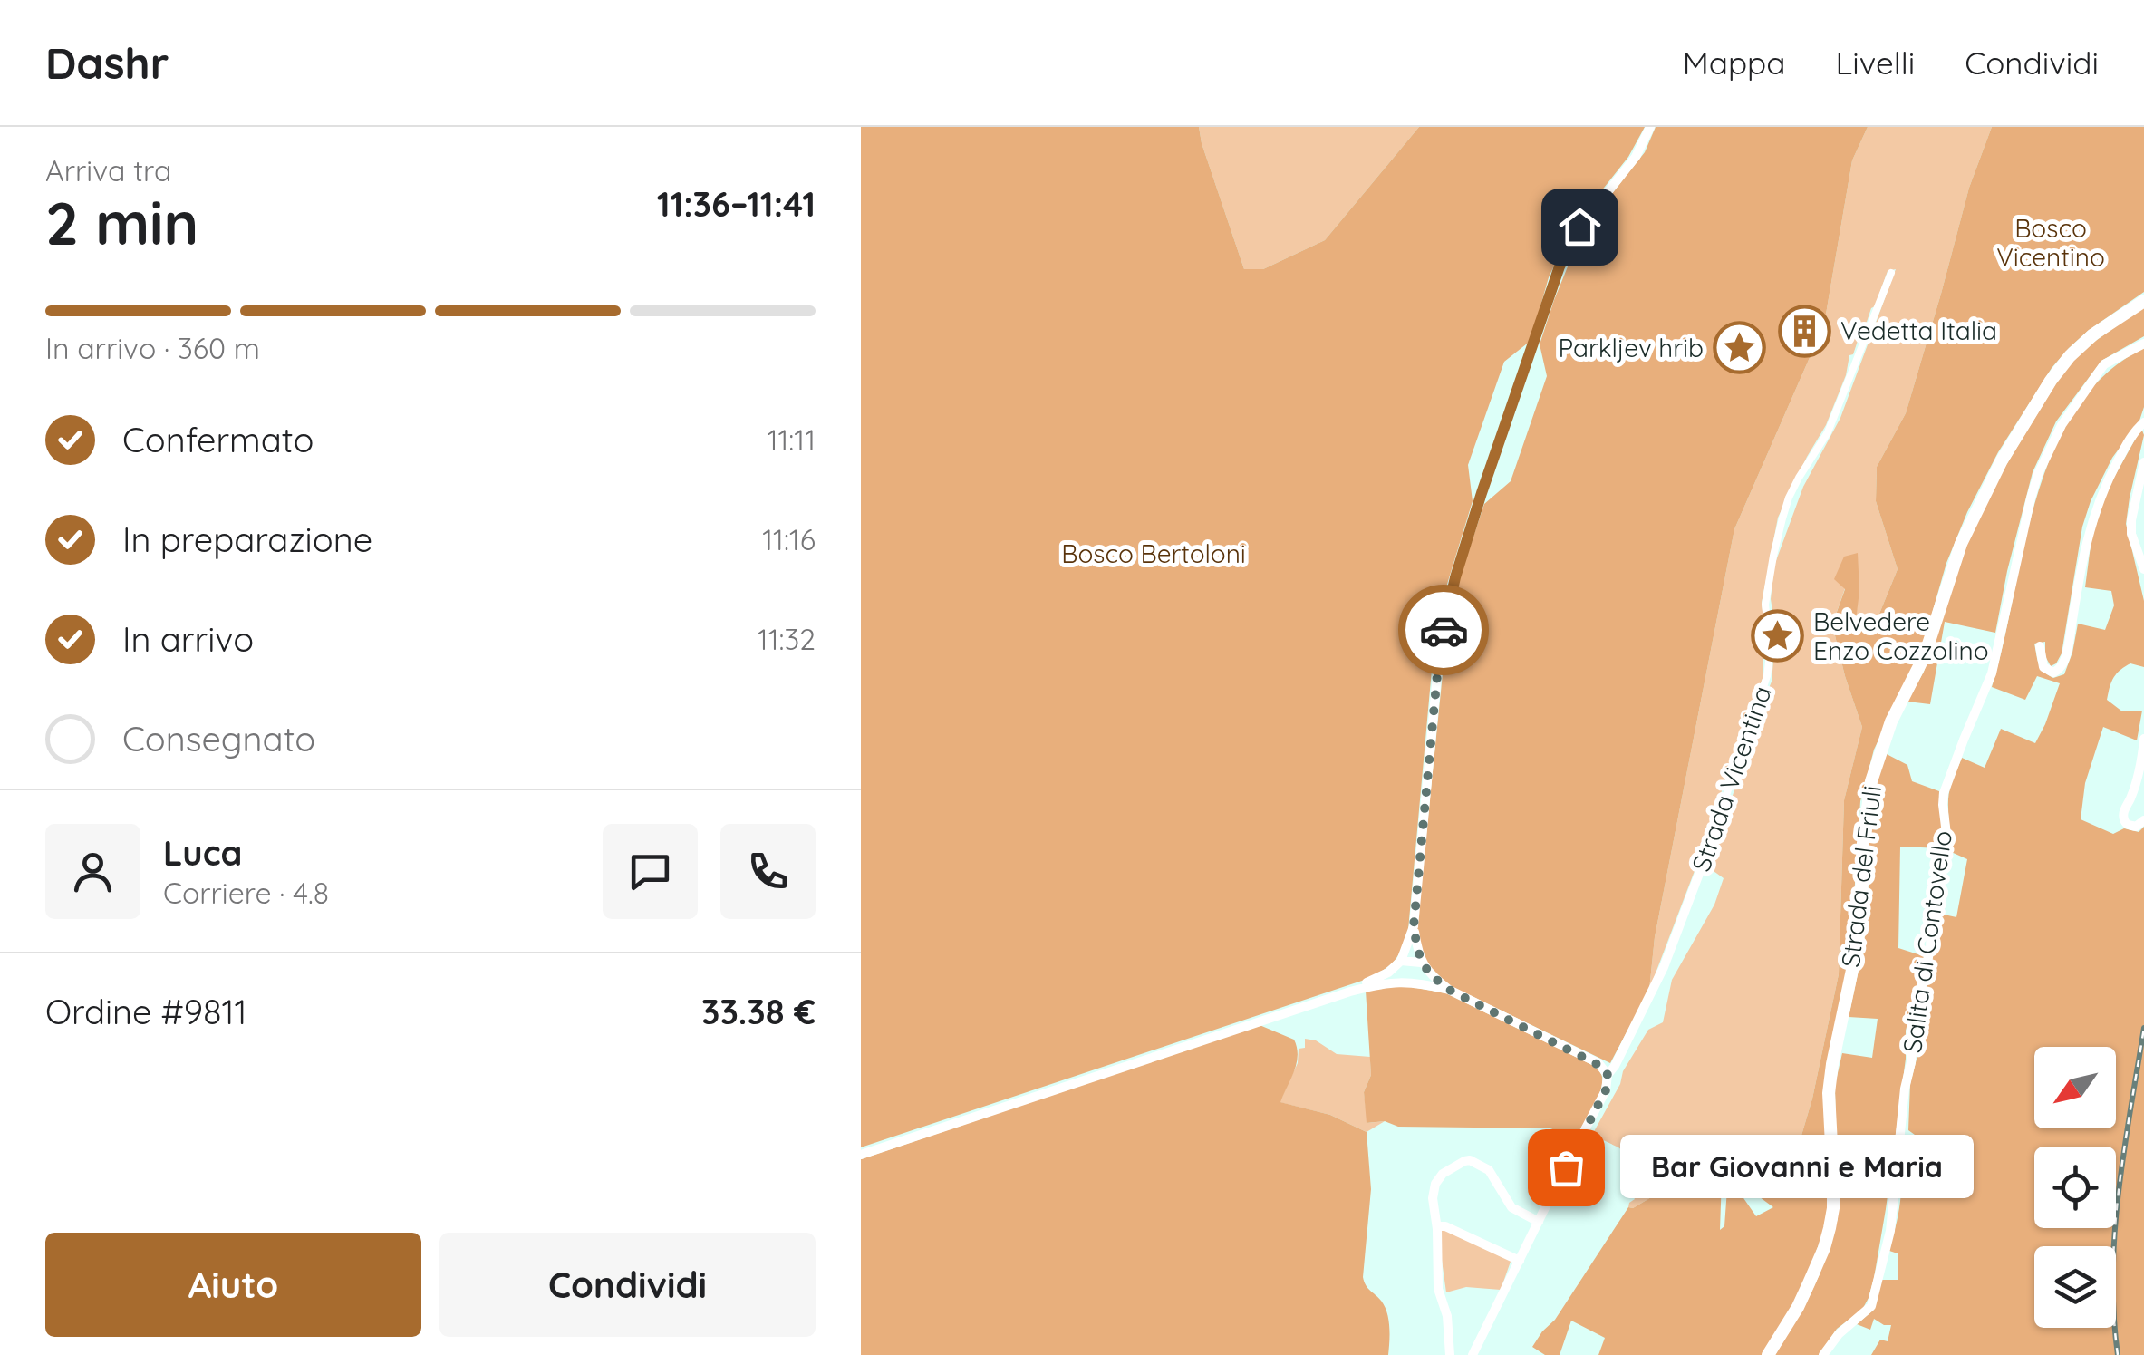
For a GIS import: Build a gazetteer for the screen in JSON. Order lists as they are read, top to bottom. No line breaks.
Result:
{"streets":{"main road":["Strada del Friuli"],"street":["Strada Vicentina","Salita di Contovello"]},"parks":["Bosco Vicentino","Bosco Bertoloni"],"places":{"building":["Vedetta Italia"],"place":["Parkljev hrib","Belvedere Enzo Cozzolino"],"other":["Bar Giovanni e Maria"]},"north":"bottom left","page":{"header":"Dashr","nav":["Mappa","Livelli","Condividi"],"heading":["2 min","Arriva tra","11:36–11:41"],"panel":["Luca","Corriere · 4.8","Ordine #9811","33.38 €"],"bar":"In arrivo · 360 m","list":[["Confermato","11:11"],["In preparazione","11:16"],["In arrivo","11:32"],"Consegnato"],"bubble":"Bar Giovanni e Maria","buttons":["Aiuto","Condividi"]}}
